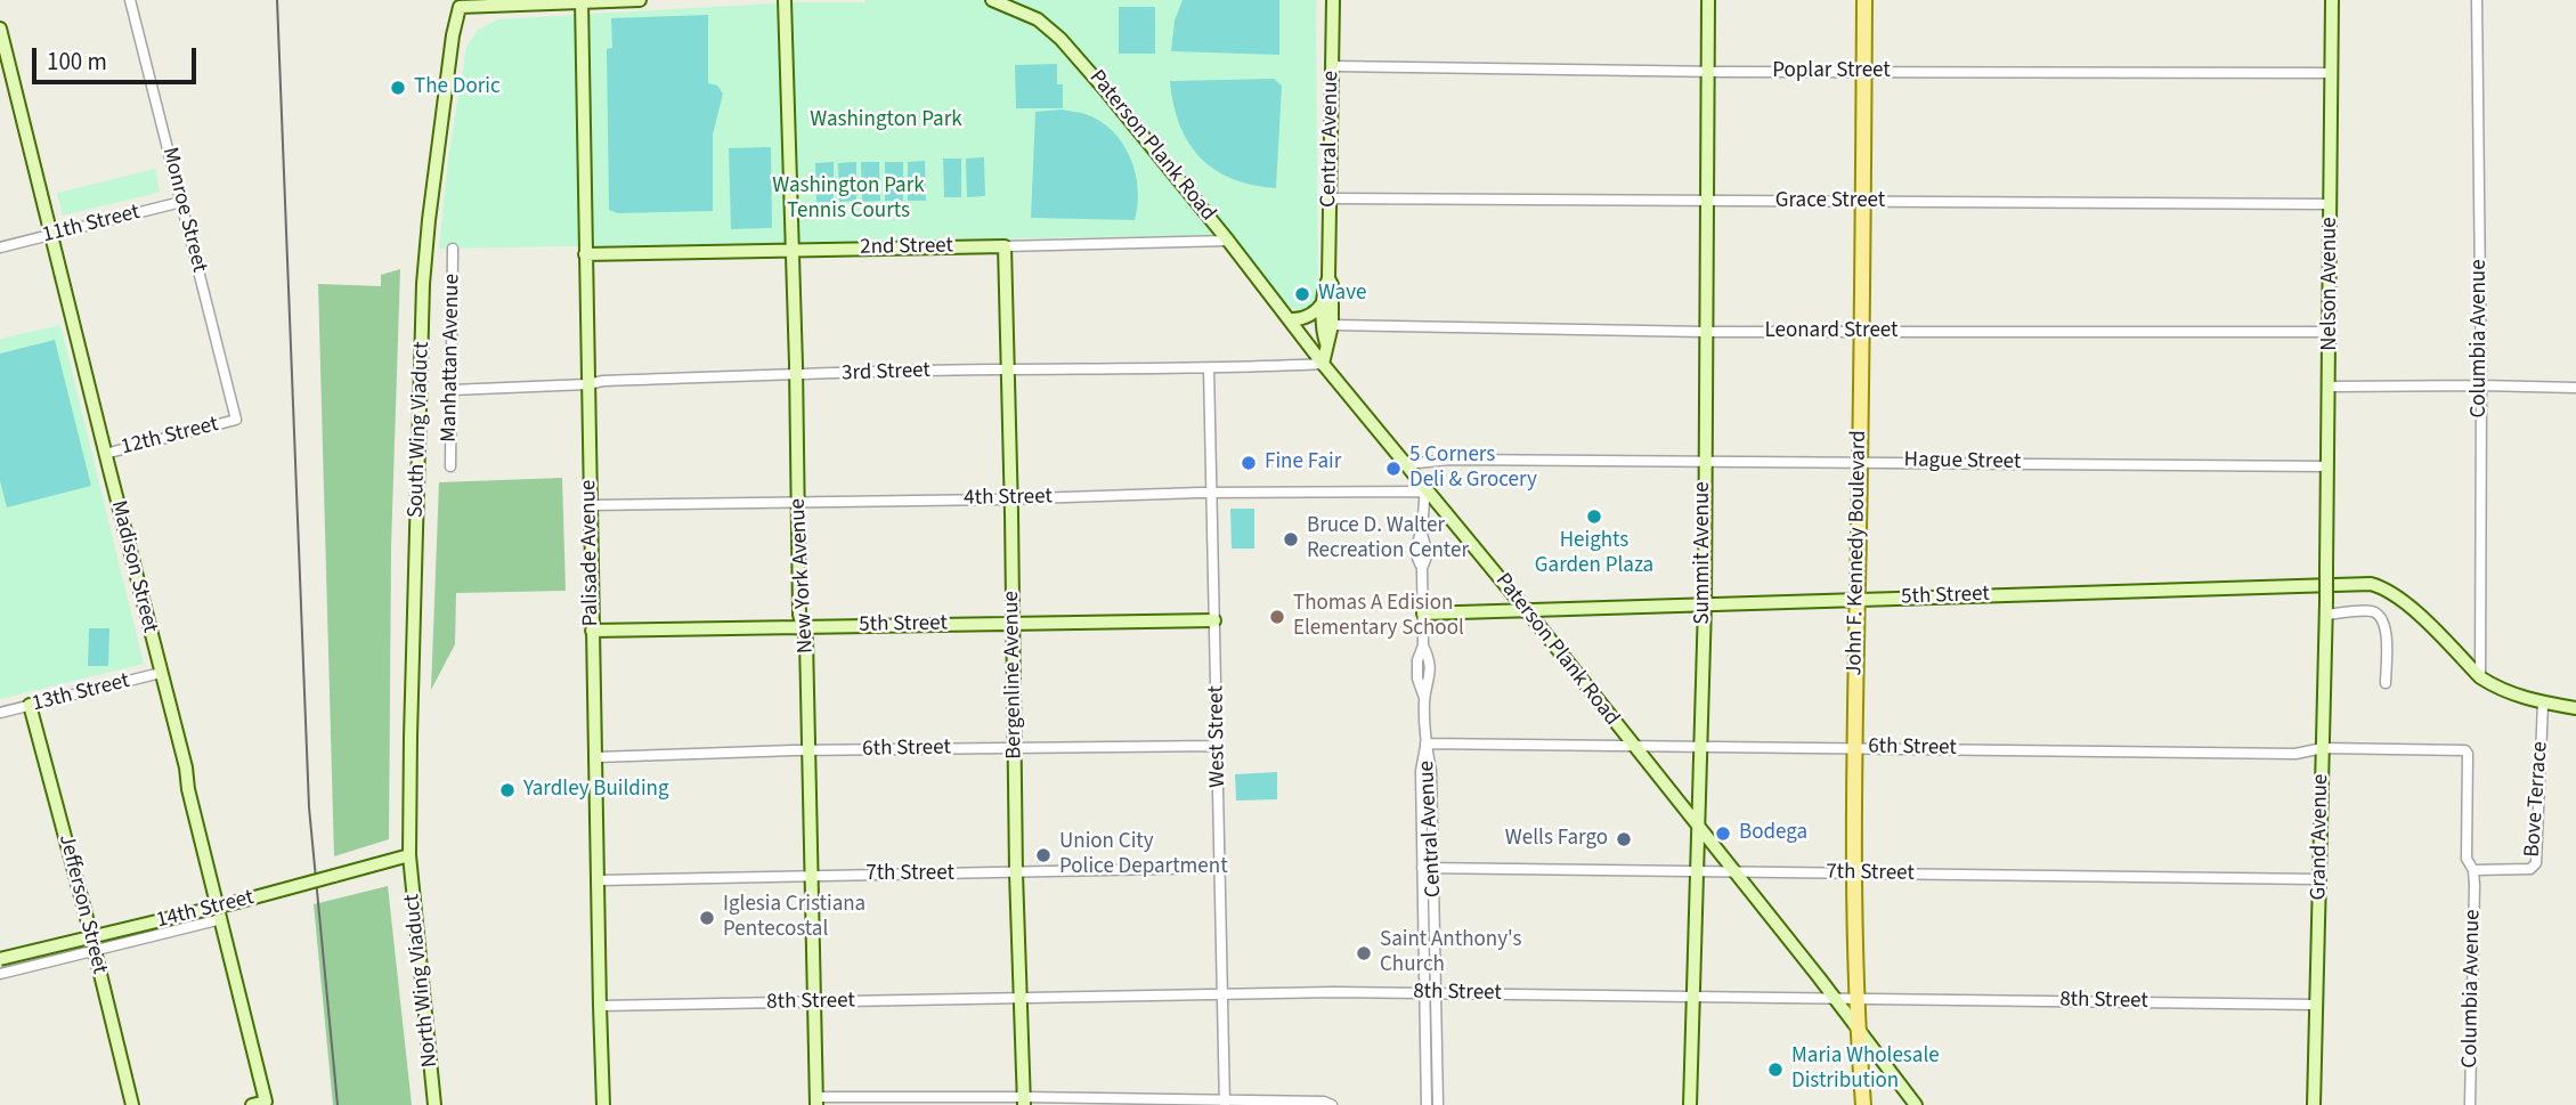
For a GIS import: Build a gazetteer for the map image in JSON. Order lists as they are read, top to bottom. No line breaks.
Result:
{"streets":{"main road":["John F. Kennedy Boulevard"],"street":["Poplar Street","Central Avenue","Paterson Plank Road","Grace Street","Monroe Street","11th Street","2nd Street","Nelson Avenue","Leonard Street","Columbia Avenue","Manhattan Avenue","3rd Street","South Wing Viaduct","12th Street","Hague Street","4th Street","Palisade Avenue","Summit Avenue","Madison Street","New York Avenue","5th Street","Bergenline Avenue","13th Street","West Street","6th Street","Bove Terrace","Grand Avenue","7th Street","Jefferson Street","14th Street","North Wing Viaduct","8th Street"]},"crossings":[["Poplar Street","Central Avenue"],["Poplar Street","Nelson Avenue"],["Poplar Street","Summit Avenue"],["Poplar Street","John F. Kennedy Boulevard"],["Central Avenue","Paterson Plank Road"],["Central Avenue","Grace Street"],["Central Avenue","Leonard Street"],["Central Avenue","3rd Street"],["Central Avenue","4th Street"],["Central Avenue","5th Street"],["Central Avenue","6th Street"],["Central Avenue","7th Street"],["Central Avenue","8th Street"],["Paterson Plank Road","2nd Street"],["Paterson Plank Road","3rd Street"],["Paterson Plank Road","Hague Street"],["Paterson Plank Road","4th Street"],["Paterson Plank Road","Summit Avenue"],["Paterson Plank Road","John F. Kennedy Boulevard"],["Paterson Plank Road","5th Street"],["Paterson Plank Road","6th Street"],["Paterson Plank Road","7th Street"],["Paterson Plank Road","8th Street"],["Grace Street","Nelson Avenue"],["Grace Street","Summit Avenue"],["Grace Street","John F. Kennedy Boulevard"],["Monroe Street","11th Street"],["Monroe Street","12th Street"],["11th Street","Madison Street"],["2nd Street","Palisade Avenue"],["2nd Street","New York Avenue"],["2nd Street","Bergenline Avenue"],["Nelson Avenue","Leonard Street"],["Nelson Avenue","Hague Street"],["Nelson Avenue","Grand Avenue"],["Leonard Street","Summit Avenue"],["Leonard Street","John F. Kennedy Boulevard"],["Columbia Avenue","5th Street"],["Columbia Avenue","6th Street"],["Columbia Avenue","Bove Terrace"],["Manhattan Avenue","3rd Street"],["3rd Street","Palisade Avenue"],["3rd Street","New York Avenue"],["3rd Street","Bergenline Avenue"],["3rd Street","West Street"],["South Wing Viaduct","14th Street"],["South Wing Viaduct","North Wing Viaduct"],["12th Street","Madison Street"],["Hague Street","Summit Avenue"],["Hague Street","John F. Kennedy Boulevard"],["4th Street","Palisade Avenue"],["4th Street","New York Avenue"],["4th Street","Bergenline Avenue"],["4th Street","West Street"],["Palisade Avenue","5th Street"],["Palisade Avenue","6th Street"],["Palisade Avenue","7th Street"],["Palisade Avenue","8th Street"],["Summit Avenue","5th Street"],["Summit Avenue","6th Street"],["Summit Avenue","7th Street"],["Summit Avenue","8th Street"],["John F. Kennedy Boulevard","5th Street"],["John F. Kennedy Boulevard","6th Street"],["John F. Kennedy Boulevard","7th Street"],["John F. Kennedy Boulevard","8th Street"],["Madison Street","13th Street"],["Madison Street","14th Street"],["New York Avenue","5th Street"],["New York Avenue","6th Street"],["New York Avenue","7th Street"],["New York Avenue","8th Street"],["5th Street","Bergenline Avenue"],["5th Street","West Street"],["Bergenline Avenue","6th Street"],["Bergenline Avenue","7th Street"],["Bergenline Avenue","8th Street"],["13th Street","Jefferson Street"],["West Street","6th Street"],["West Street","7th Street"],["West Street","8th Street"],["6th Street","Grand Avenue"],["Grand Avenue","7th Street"],["Grand Avenue","8th Street"],["Jefferson Street","14th Street"],["14th Street","North Wing Viaduct"]],"parks":["Washington Park","Washington Park Tennis Courts"],"places":["The Doric","Wave","Fine Fair","5 Corners Deli & Grocery","Heights Garden Plaza","Bruce D. Walter Recreation Center","Thomas A Edision Elementary School","Yardley Building","Bodega","Wells Fargo","Union City Police Department","Iglesia Cristiana Pentecostal","Saint Anthony's Church","Maria Wholesale Distribution"],"scale_bar":"100 m"}
